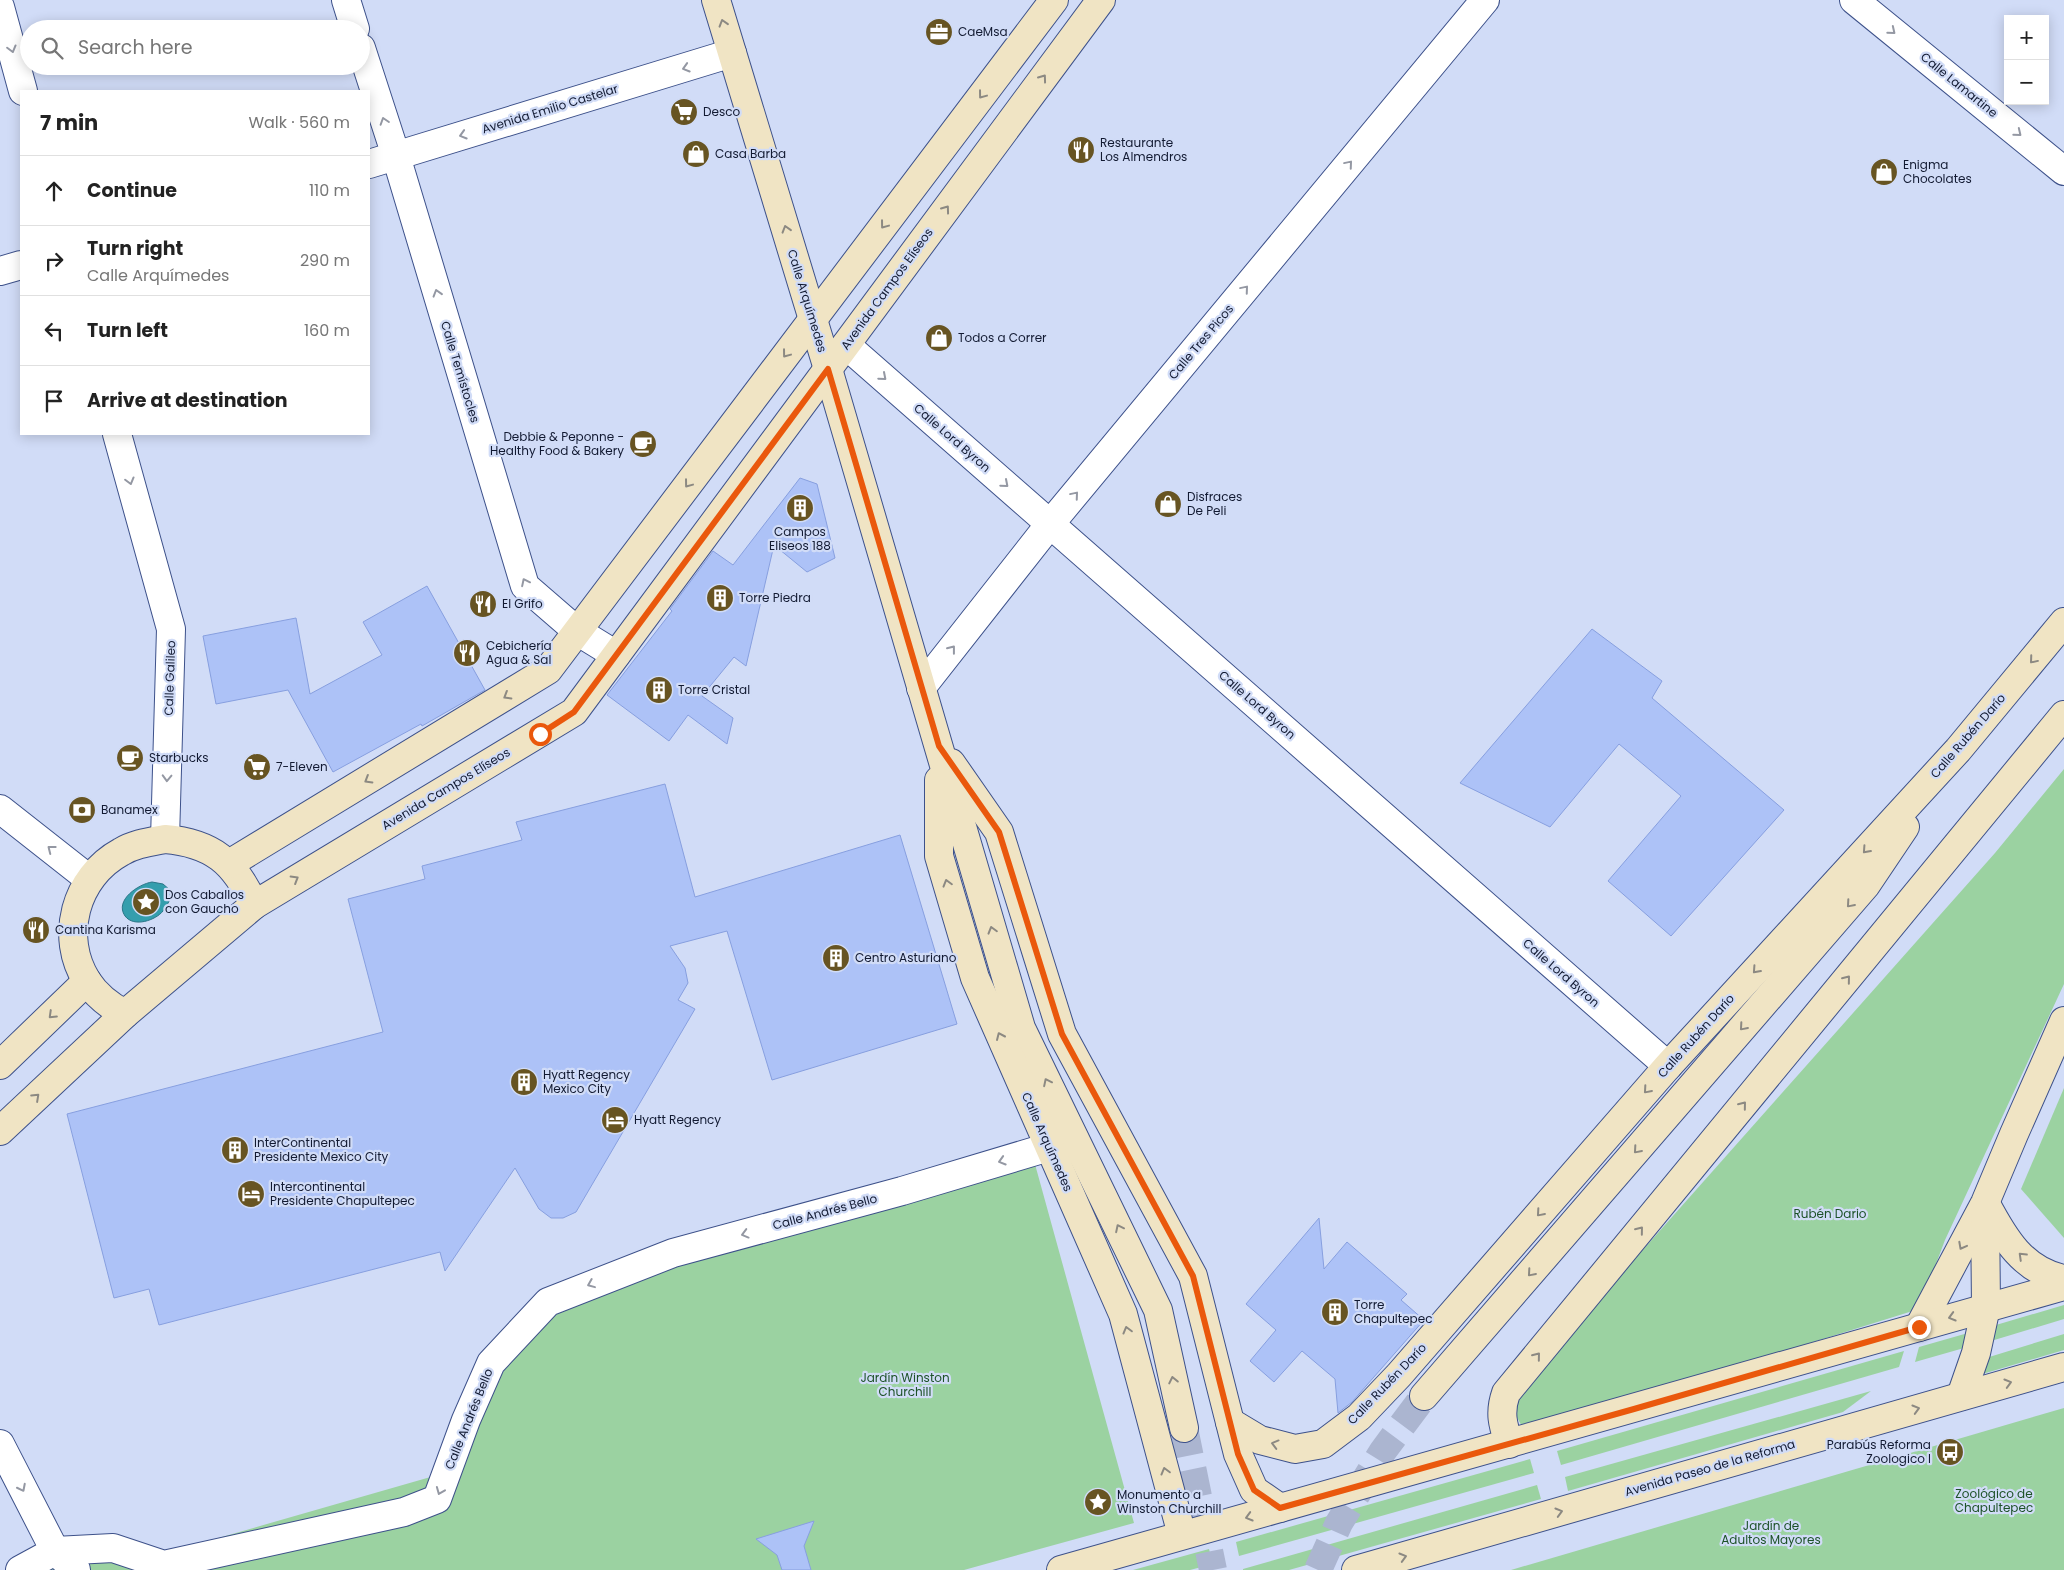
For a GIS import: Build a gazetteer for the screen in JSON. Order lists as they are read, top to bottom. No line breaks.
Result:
{"streets":{"street":["Calle Lamartine","Avenida Emilio Castelar","Avenida Campos Elíseos","Calle Arquímedes","Calle Tres Picos","Calle Temístocles","Calle Lord Byron","Calle Galileo","Calle Rubén Darío","Calle Andrés Bello","Avenida Paseo de la Reforma"]},"crossings":[["Avenida Emilio Castelar","Calle Arquímedes"],["Avenida Emilio Castelar","Calle Temístocles"],["Avenida Campos Elíseos","Calle Arquímedes"],["Avenida Campos Elíseos","Calle Temístocles"],["Avenida Campos Elíseos","Calle Lord Byron"],["Avenida Campos Elíseos","Calle Galileo"],["Calle Arquímedes","Calle Tres Picos"],["Calle Arquímedes","Calle Rubén Darío"],["Calle Arquímedes","Calle Andrés Bello"],["Calle Tres Picos","Calle Lord Byron"],["Calle Lord Byron","Calle Rubén Darío"]],"one_way":["Calle Lamartine","Avenida Emilio Castelar","Calle Tres Picos","Calle Temístocles","Calle Galileo","Calle Andrés Bello"],"parks":["Rubén Dario","Jardín Winston Churchill","Zoológico de Chapultepec","Jardín de Adultos Mayores"],"places":{"office":["CaeMsa"],"supermarket":["Desco","7-Eleven"],"restaurant":["Restaurante Los Almendros","El Grifo","Cebichería Agua & Sal","Cantina Karisma"],"shop":["Casa Barba","Enigma Chocolates","Todos a Correr","Disfraces De Peli"],"cafe":["Debbie & Peponne - Healthy Food & Bakery","Starbucks"],"building":["Campos Eliseos 188","Torre Piedra","Torre Cristal","Centro Asturiano","Hyatt Regency Mexico City","InterContinental Presidente Mexico City","Torre Chapultepec"],"bank":["Banamex"],"place":["Dos Caballos con Gaucho","Monumento a Winston Churchill"],"hotel":["Hyatt Regency","Intercontinental Presidente Chapultepec"],"bus stop":["Parabús Reforma Zoologico I"]},"page":{"map_buttons":["+","−"],"search":"Search here","heading":["7 min","Walk · 560 m"],"list":[["Continue","110 m"],["Turn right","Calle Arquímedes","290 m"],["Turn left","160 m"],"Arrive at destination"]}}
